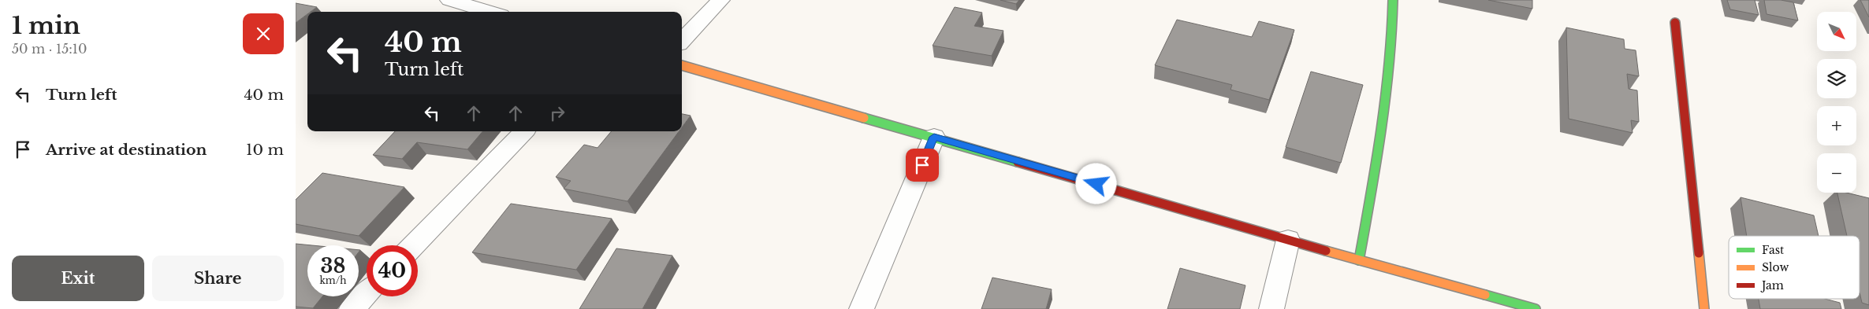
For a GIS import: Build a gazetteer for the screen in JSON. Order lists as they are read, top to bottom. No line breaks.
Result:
{"legend":["Fast","Slow","Jam"],"north":"bottom right","page":{"heading":["1 min","50 m · 15:10"],"map_buttons":["+","−"],"turn":["40 m","Turn left"],"list":[{"name":"Turn left","value":"40 m"},{"name":"Arrive at destination","value":"10 m"}],"speed":"38 km/h","limit":"40","buttons":["Exit","Share"]}}
